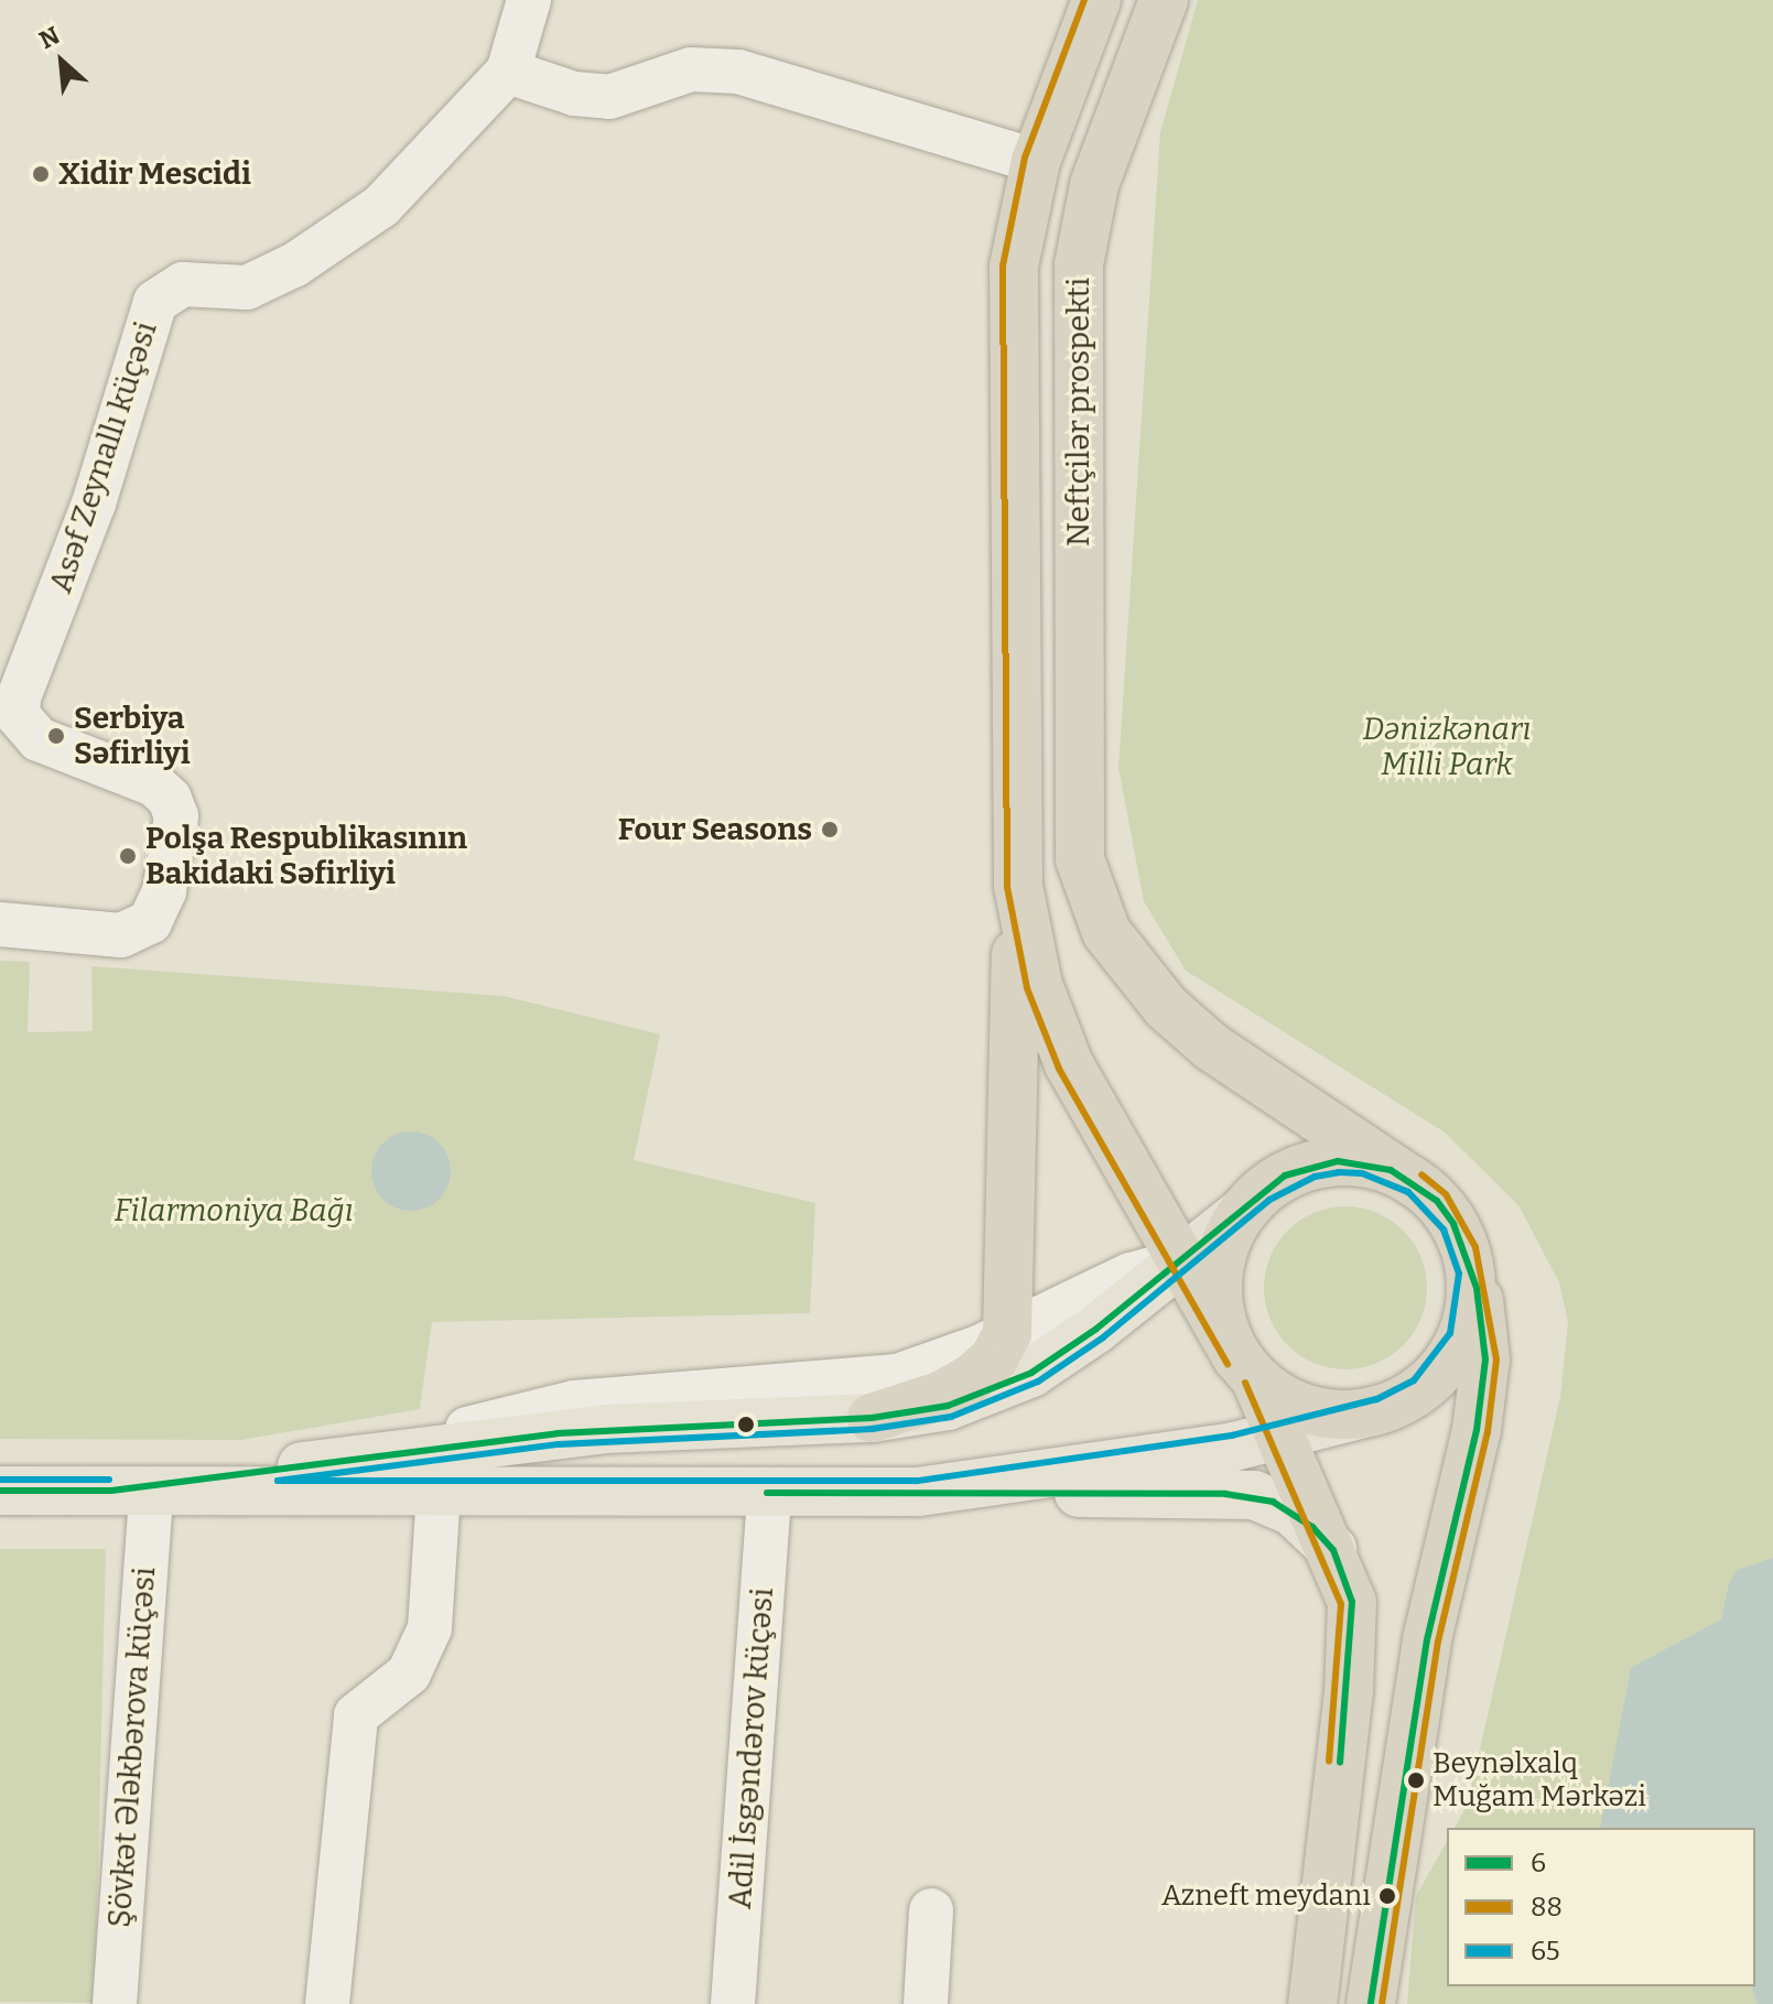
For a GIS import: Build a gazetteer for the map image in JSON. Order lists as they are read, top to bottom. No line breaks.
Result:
{"streets":{"highway":["Neftçilər prospekti"],"street":["Asəf Zeynallı küçəsi","Şövkət Ələkbərova küçəsi","Adil İsgəndərov küçəsi"]},"parks":["Dənizkənarı Milli Park","Filarmoniya Bağı"],"places":["Xidir Mescidi","Serbiya Səfirliyi","Four Seasons","Polşa Respublikasının Bakidaki Səfirliyi","Beynəlxalq Muğam Mərkəzi","Azneft meydanı"],"lines":["transit line 88","transit line 6","transit line 65"],"legend":["6","88","65"],"north":"top left"}
